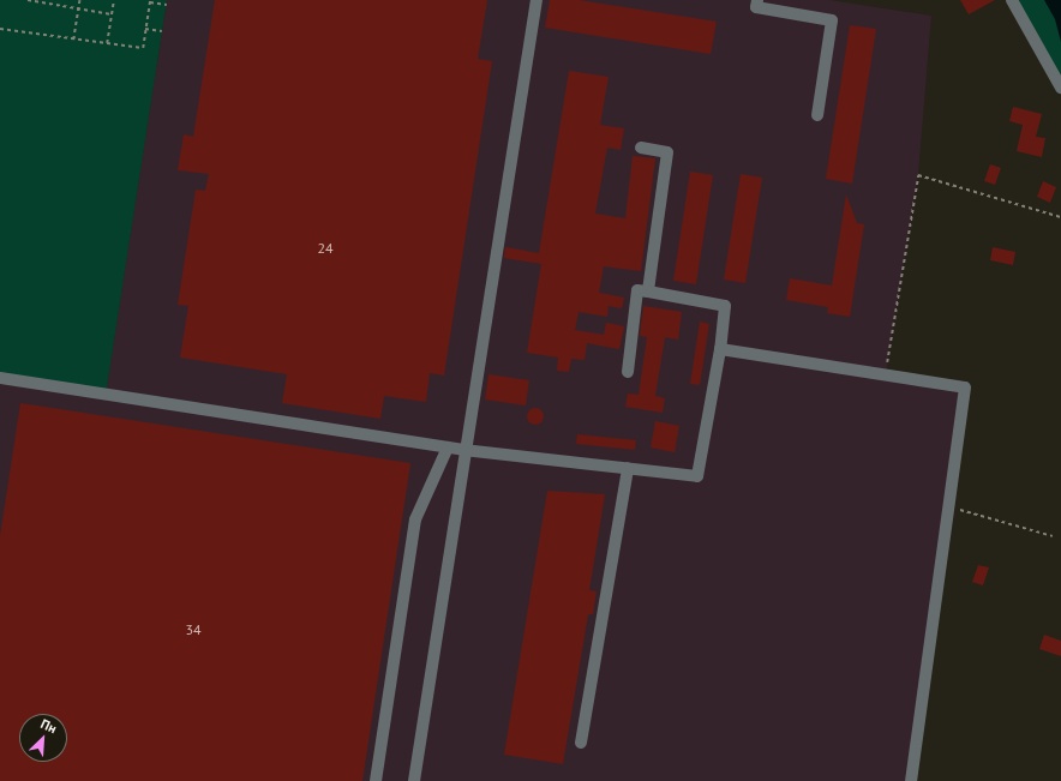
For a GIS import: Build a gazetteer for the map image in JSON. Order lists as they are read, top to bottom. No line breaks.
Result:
{"house_numbers":["24","34"],"north":"top right"}
